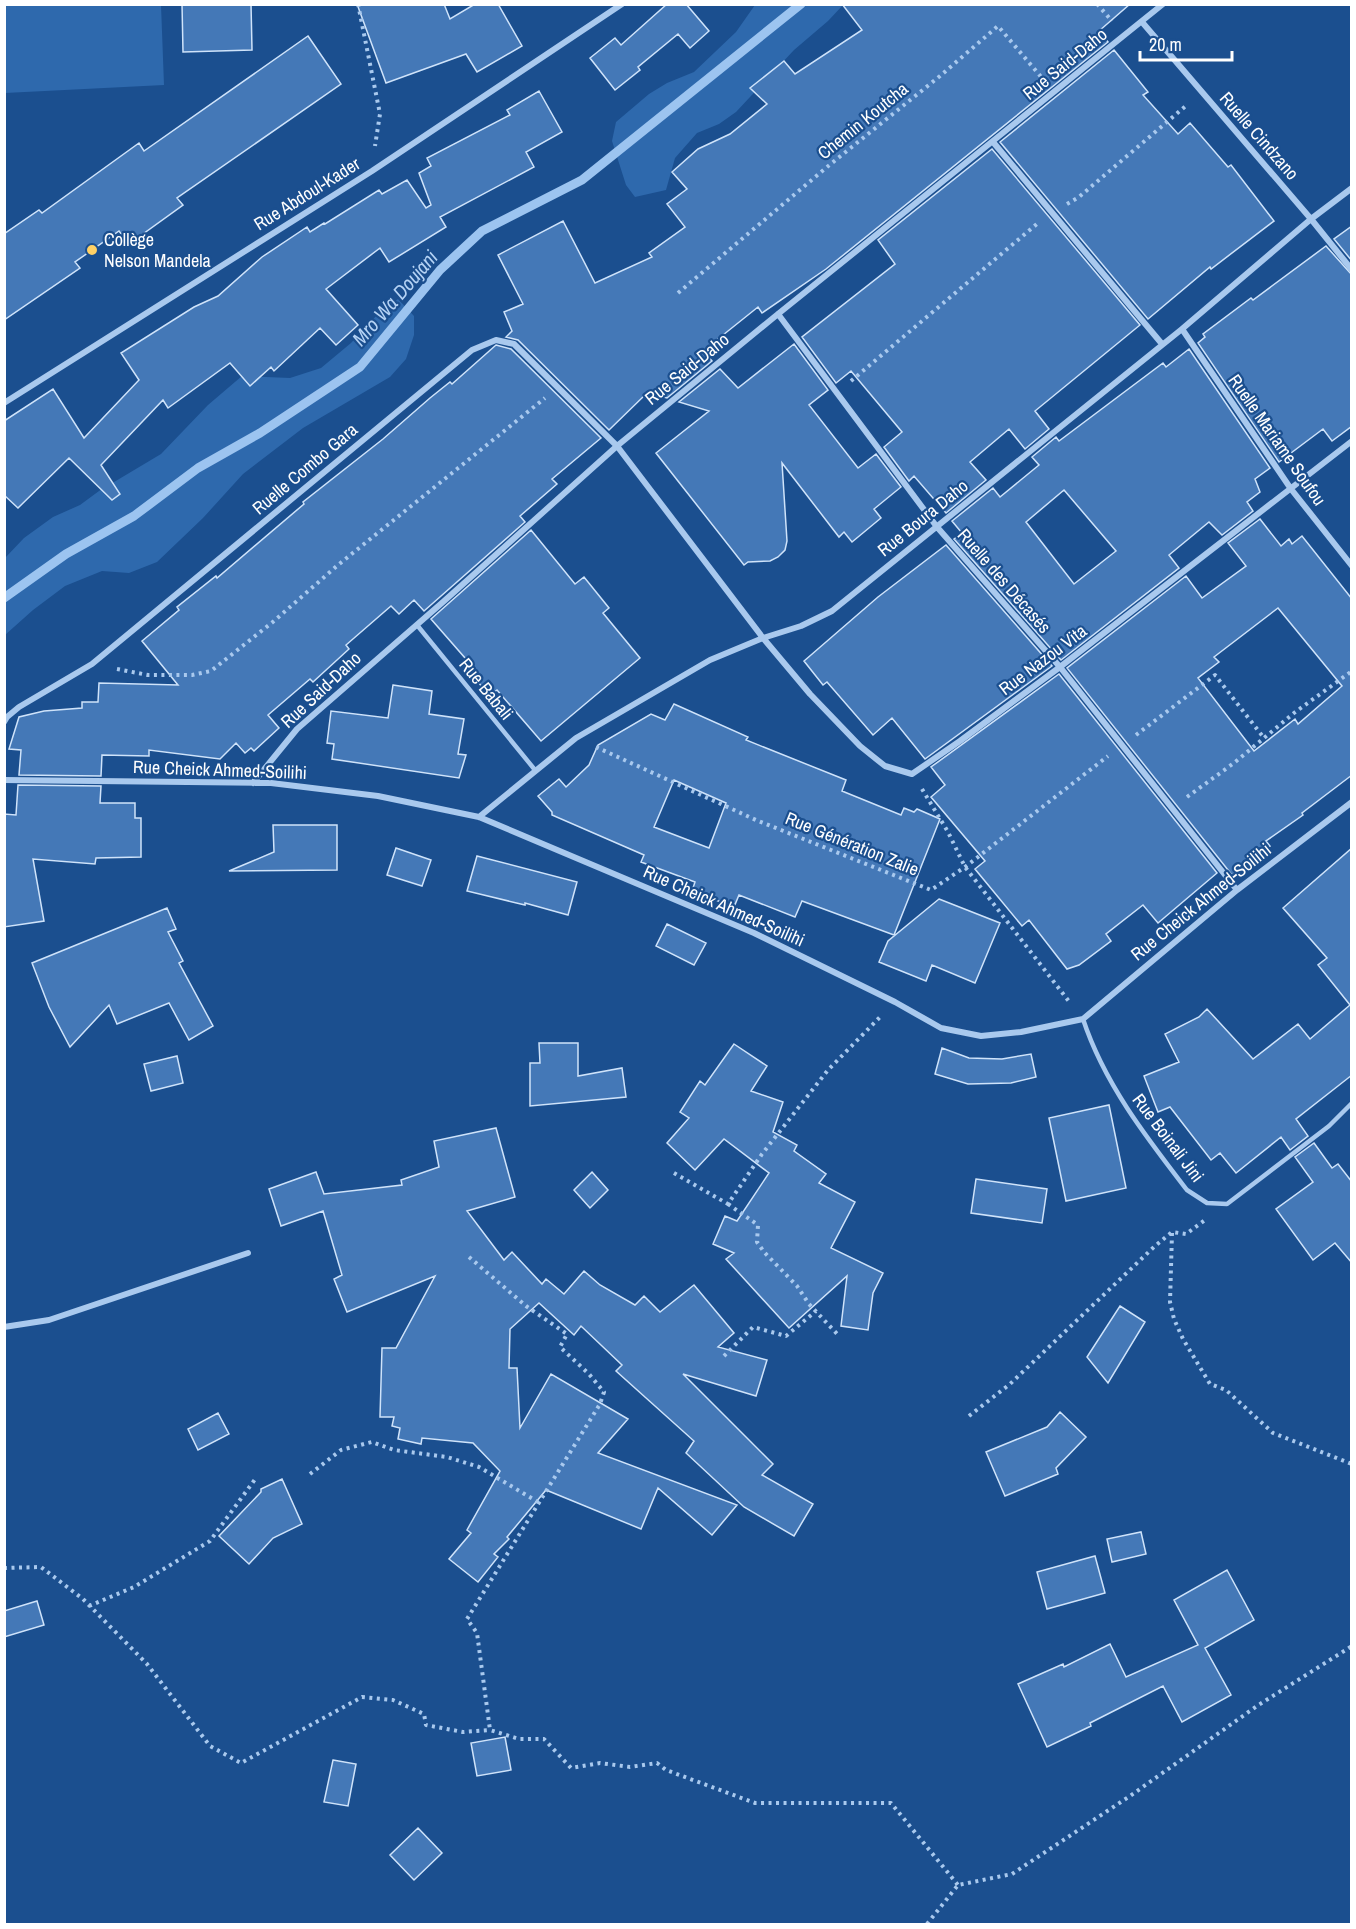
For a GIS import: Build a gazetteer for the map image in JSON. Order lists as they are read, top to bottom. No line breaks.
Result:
{"streets":{"street":["Rue Said-Daho","Ruelle Cindzano","Rue Abdoul-Kader","Ruelle Mariame Soufou","Ruelle Combo Gara","Rue Boura Daho","Ruelle des Décasés","Rue Nazou Vita","Rue Cheick Ahmed-Soilihi"],"lane":["Rue Babali","Rue Boinali Jini"],"path":["Chemin Koutcha","Rue Génération Zalie"]},"crossings":[["Rue Said-Daho","Chemin Koutcha"],["Rue Said-Daho","Ruelle Cindzano"],["Rue Said-Daho","Ruelle Combo Gara"],["Rue Said-Daho","Ruelle des Décasés"],["Rue Said-Daho","Rue Babali"],["Rue Said-Daho","Rue Cheick Ahmed-Soilihi"],["Ruelle Cindzano","Rue Boura Daho"],["Ruelle Mariame Soufou","Rue Boura Daho"],["Ruelle Mariame Soufou","Rue Nazou Vita"],["Ruelle Combo Gara","Rue Boura Daho"],["Rue Boura Daho","Ruelle des Décasés"],["Rue Boura Daho","Rue Babali"],["Rue Boura Daho","Rue Cheick Ahmed-Soilihi"],["Rue Boura Daho","Rue Génération Zalie"],["Ruelle des Décasés","Rue Nazou Vita"],["Ruelle des Décasés","Rue Cheick Ahmed-Soilihi"],["Ruelle des Décasés","Rue Génération Zalie"],["Rue Cheick Ahmed-Soilihi","Rue Boinali Jini"]],"water":["Mro Wa Doujani"],"places":["Collège Nelson Mandela"],"scale_bar":"20 m"}
